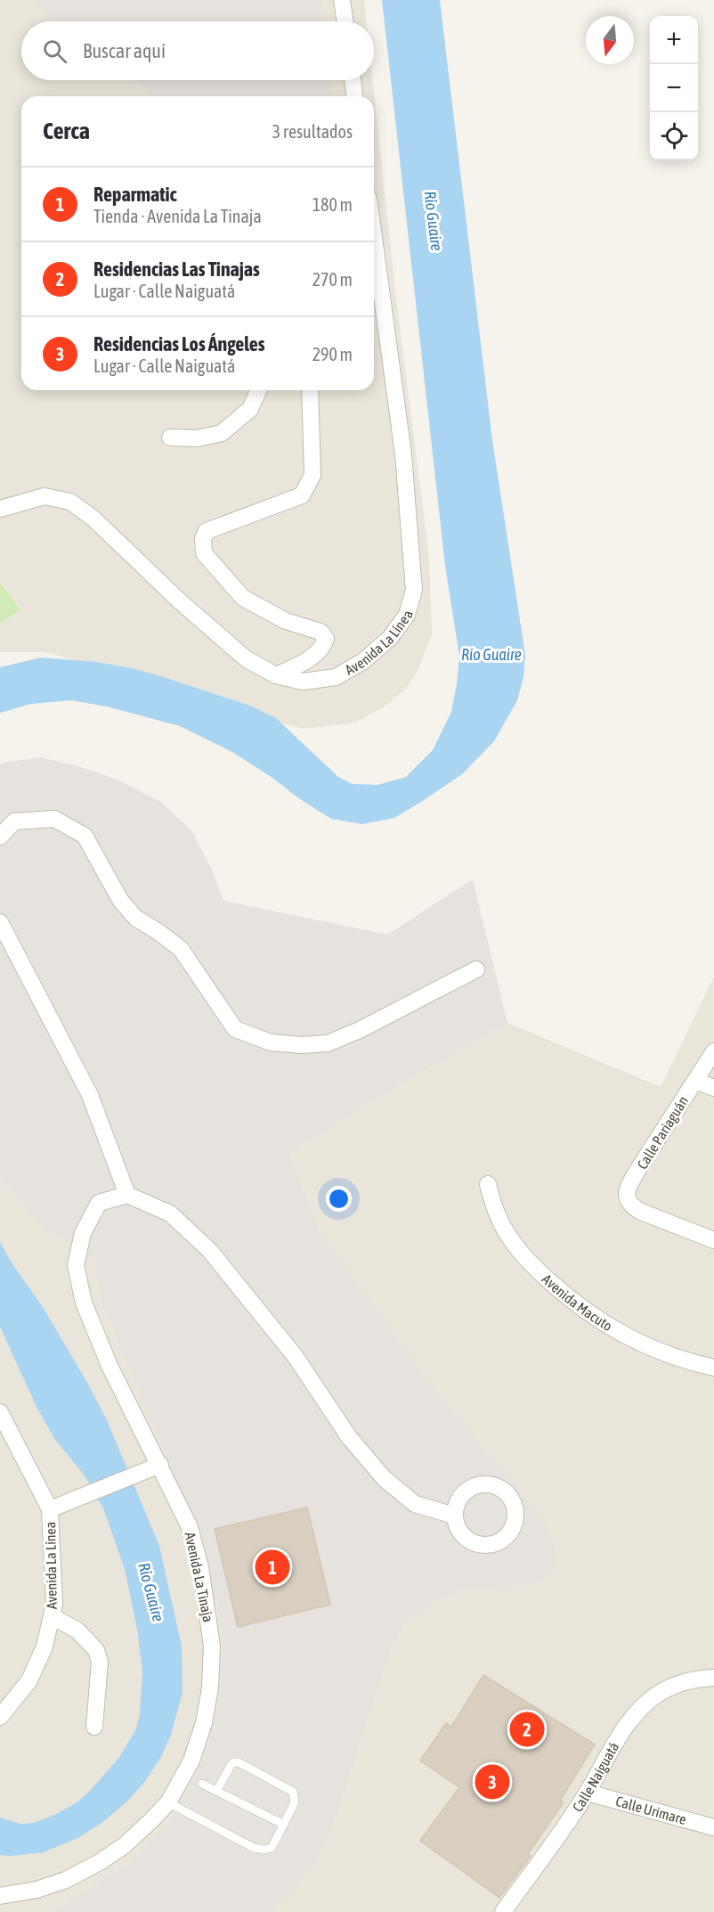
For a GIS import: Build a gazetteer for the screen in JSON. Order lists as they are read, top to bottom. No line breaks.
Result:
{"streets":{"street":["Avenida La Línea","Calle Pariaguán","Avenida Macuto","Avenida La Tinaja","Calle Naiguatá","Calle Urimare"]},"crossings":[["Calle Naiguatá","Calle Urimare"]],"water":["Río Guaire"],"north":"bottom","page":{"map_buttons":["+","−"],"search":"Buscar aquí","heading":["Cerca","3 resultados"],"list":[{"mark":"1","name":"Reparmatic","note":"Tienda · Avenida La Tinaja","value":"180 m"},{"mark":"2","name":"Residencias Las Tinajas","note":"Lugar · Calle Naiguatá","value":"270 m"},{"mark":"3","name":"Residencias Los Ángeles","note":"Lugar · Calle Naiguatá","value":"290 m"}],"pins":["1","2","3"]}}
